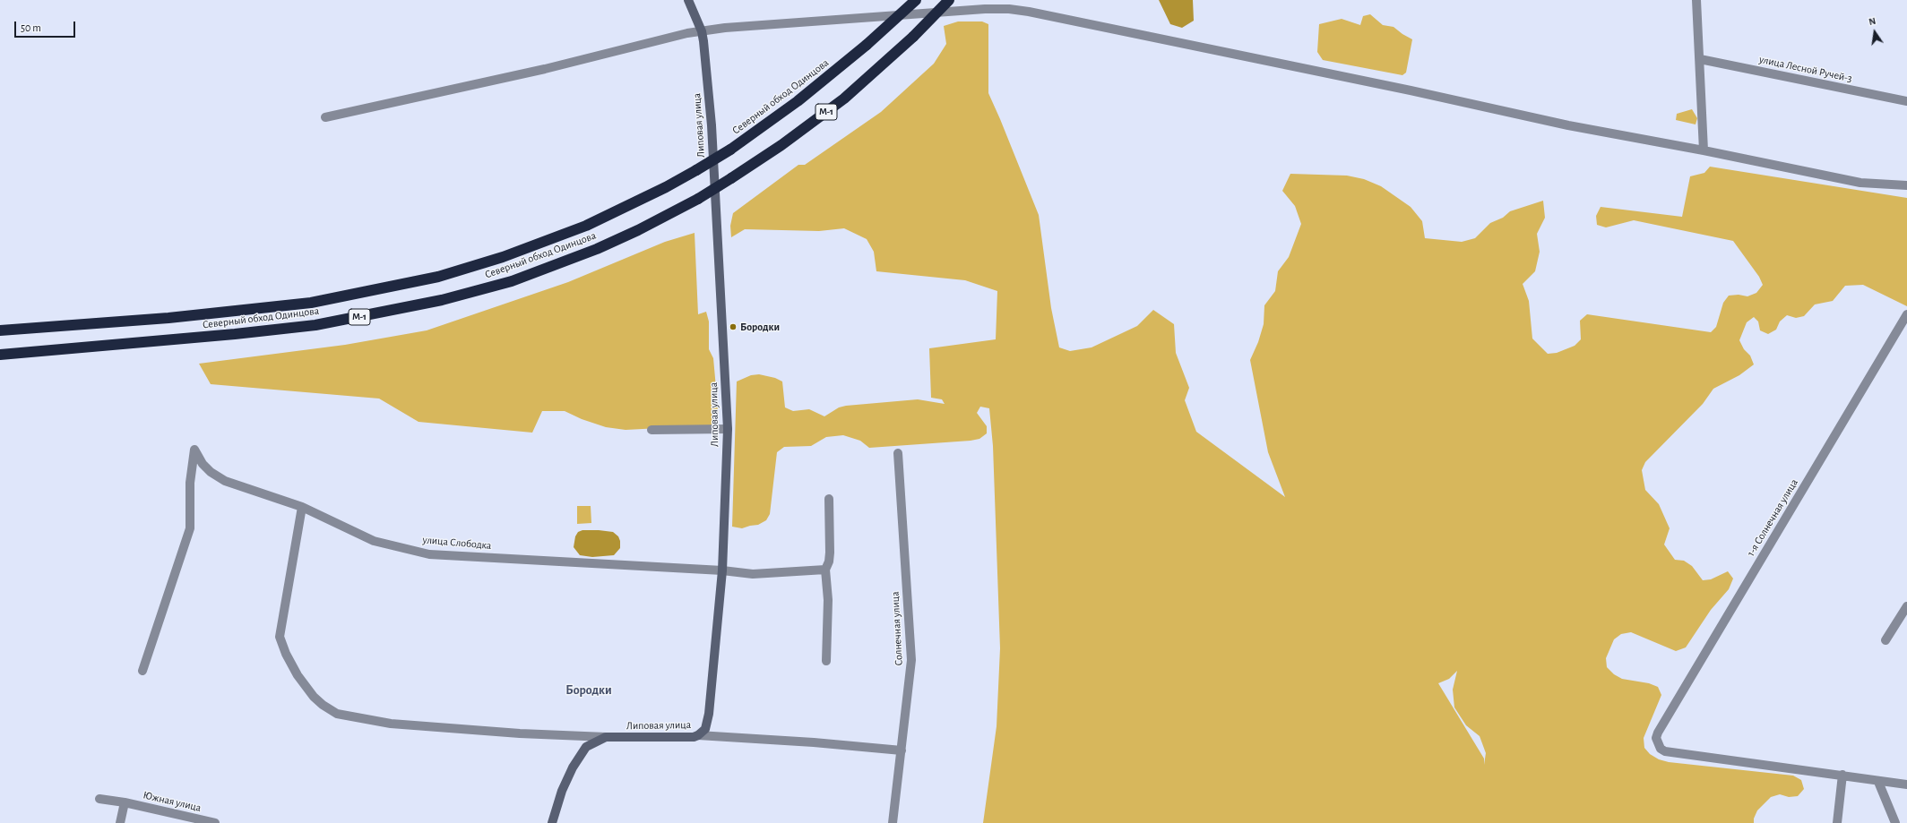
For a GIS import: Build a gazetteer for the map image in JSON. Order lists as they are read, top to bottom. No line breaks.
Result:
{"streets":{"highway":["Северный обход Одинцова","М-1"],"street":["улица Лесной Ручей-3","Липовая улица","1-я Солнечная улица","улица Слободка","Солнечная улица","Южная улица"]},"crossings":[["Липовая улица","улица Слободка"]],"districts":["Бородки"],"places":["Бородки"],"scale_bar":"50 m","north":"top"}
